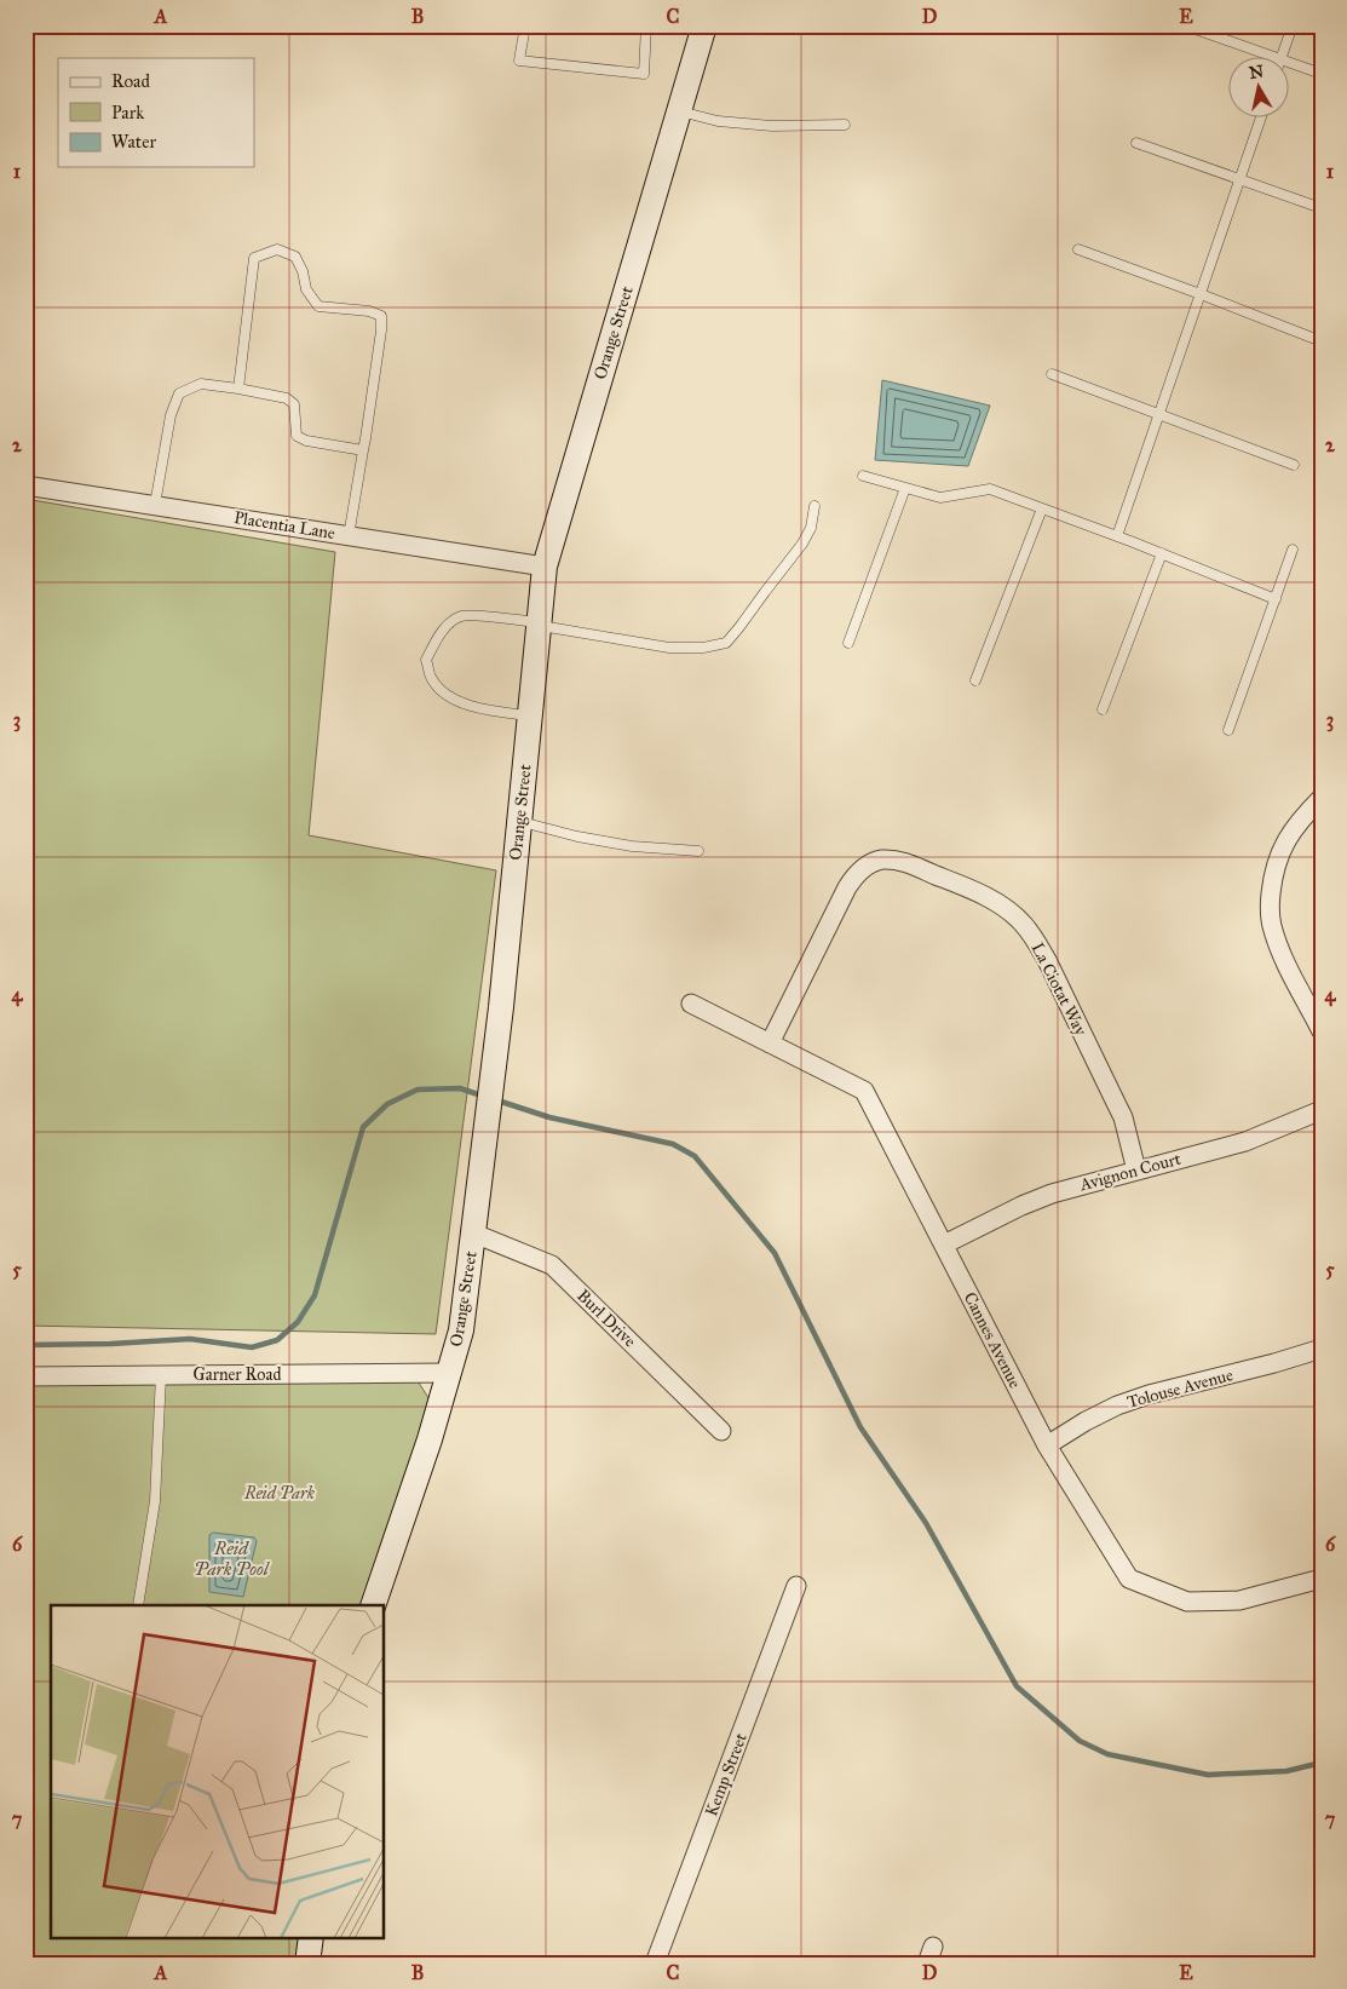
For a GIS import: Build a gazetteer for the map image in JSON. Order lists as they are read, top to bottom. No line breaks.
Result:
{"streets":{"street":["Orange Street","Placentia Lane","La Ciotat Way","Avignon Court","Burl Drive","Cannes Avenue","Garner Road","Tolouse Avenue","Kemp Street"]},"crossings":[["Orange Street","Placentia Lane"],["Orange Street","Burl Drive"],["Orange Street","Garner Road"],["La Ciotat Way","Avignon Court"],["La Ciotat Way","Cannes Avenue"],["Avignon Court","Cannes Avenue"],["Cannes Avenue","Tolouse Avenue"]],"water":["Reid Park Pool"],"parks":["Reid Park"],"legend":["Road","Park","Water"],"north":"top","grid":{"columns":["A","B","C","D","E"],"rows":["1","2","3","4","5","6","7"]}}
